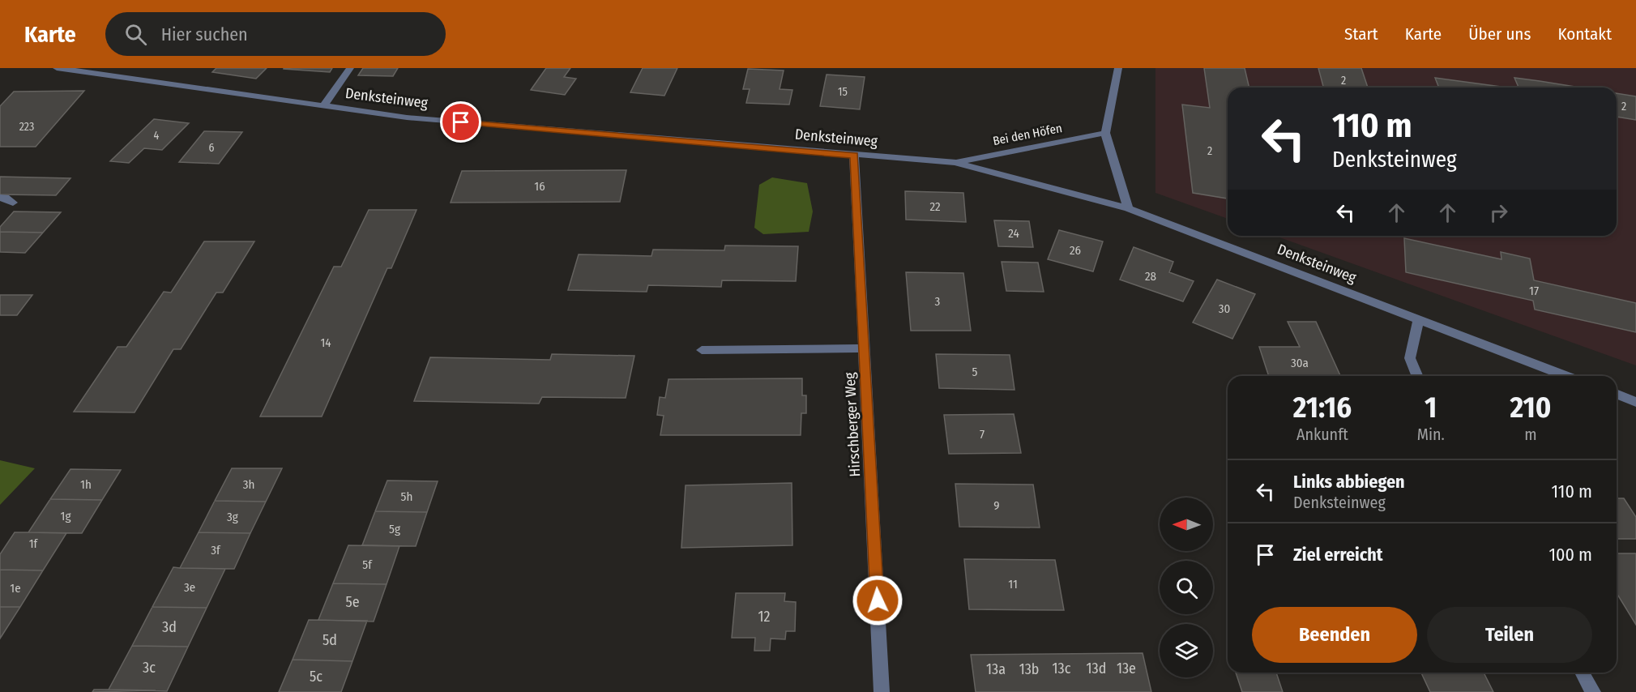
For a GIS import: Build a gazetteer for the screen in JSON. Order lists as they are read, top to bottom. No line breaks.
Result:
{"streets":{"street":["Denksteinweg","Bei den Höfen","Hirschberger Weg"]},"crossings":[["Denksteinweg","Bei den Höfen"],["Denksteinweg","Hirschberger Weg"]],"house_numbers":["2","15","2","223","4","6","2","16","22","24","26","28","17","3","30","14","30a","5","7","1h","3h","5h","9","1g","3g","5g","1f","3f","5f","11","3e","1e","5e","12","3d","5d","3c","13c","13d","13e","13a","13b","5c"],"north":"left","page":{"header":"Karte","search":"Hier suchen","nav":["Start","Karte","Über uns","Kontakt"],"turn":["110 m","Denksteinweg"],"eta":["21:16","Ankunft","1","Min.","210","m"],"list":[{"name":"Links abbiegen","note":"Denksteinweg","value":"110 m"},{"name":"Ziel erreicht","value":"100 m"}],"buttons":["Beenden","Teilen"]}}
